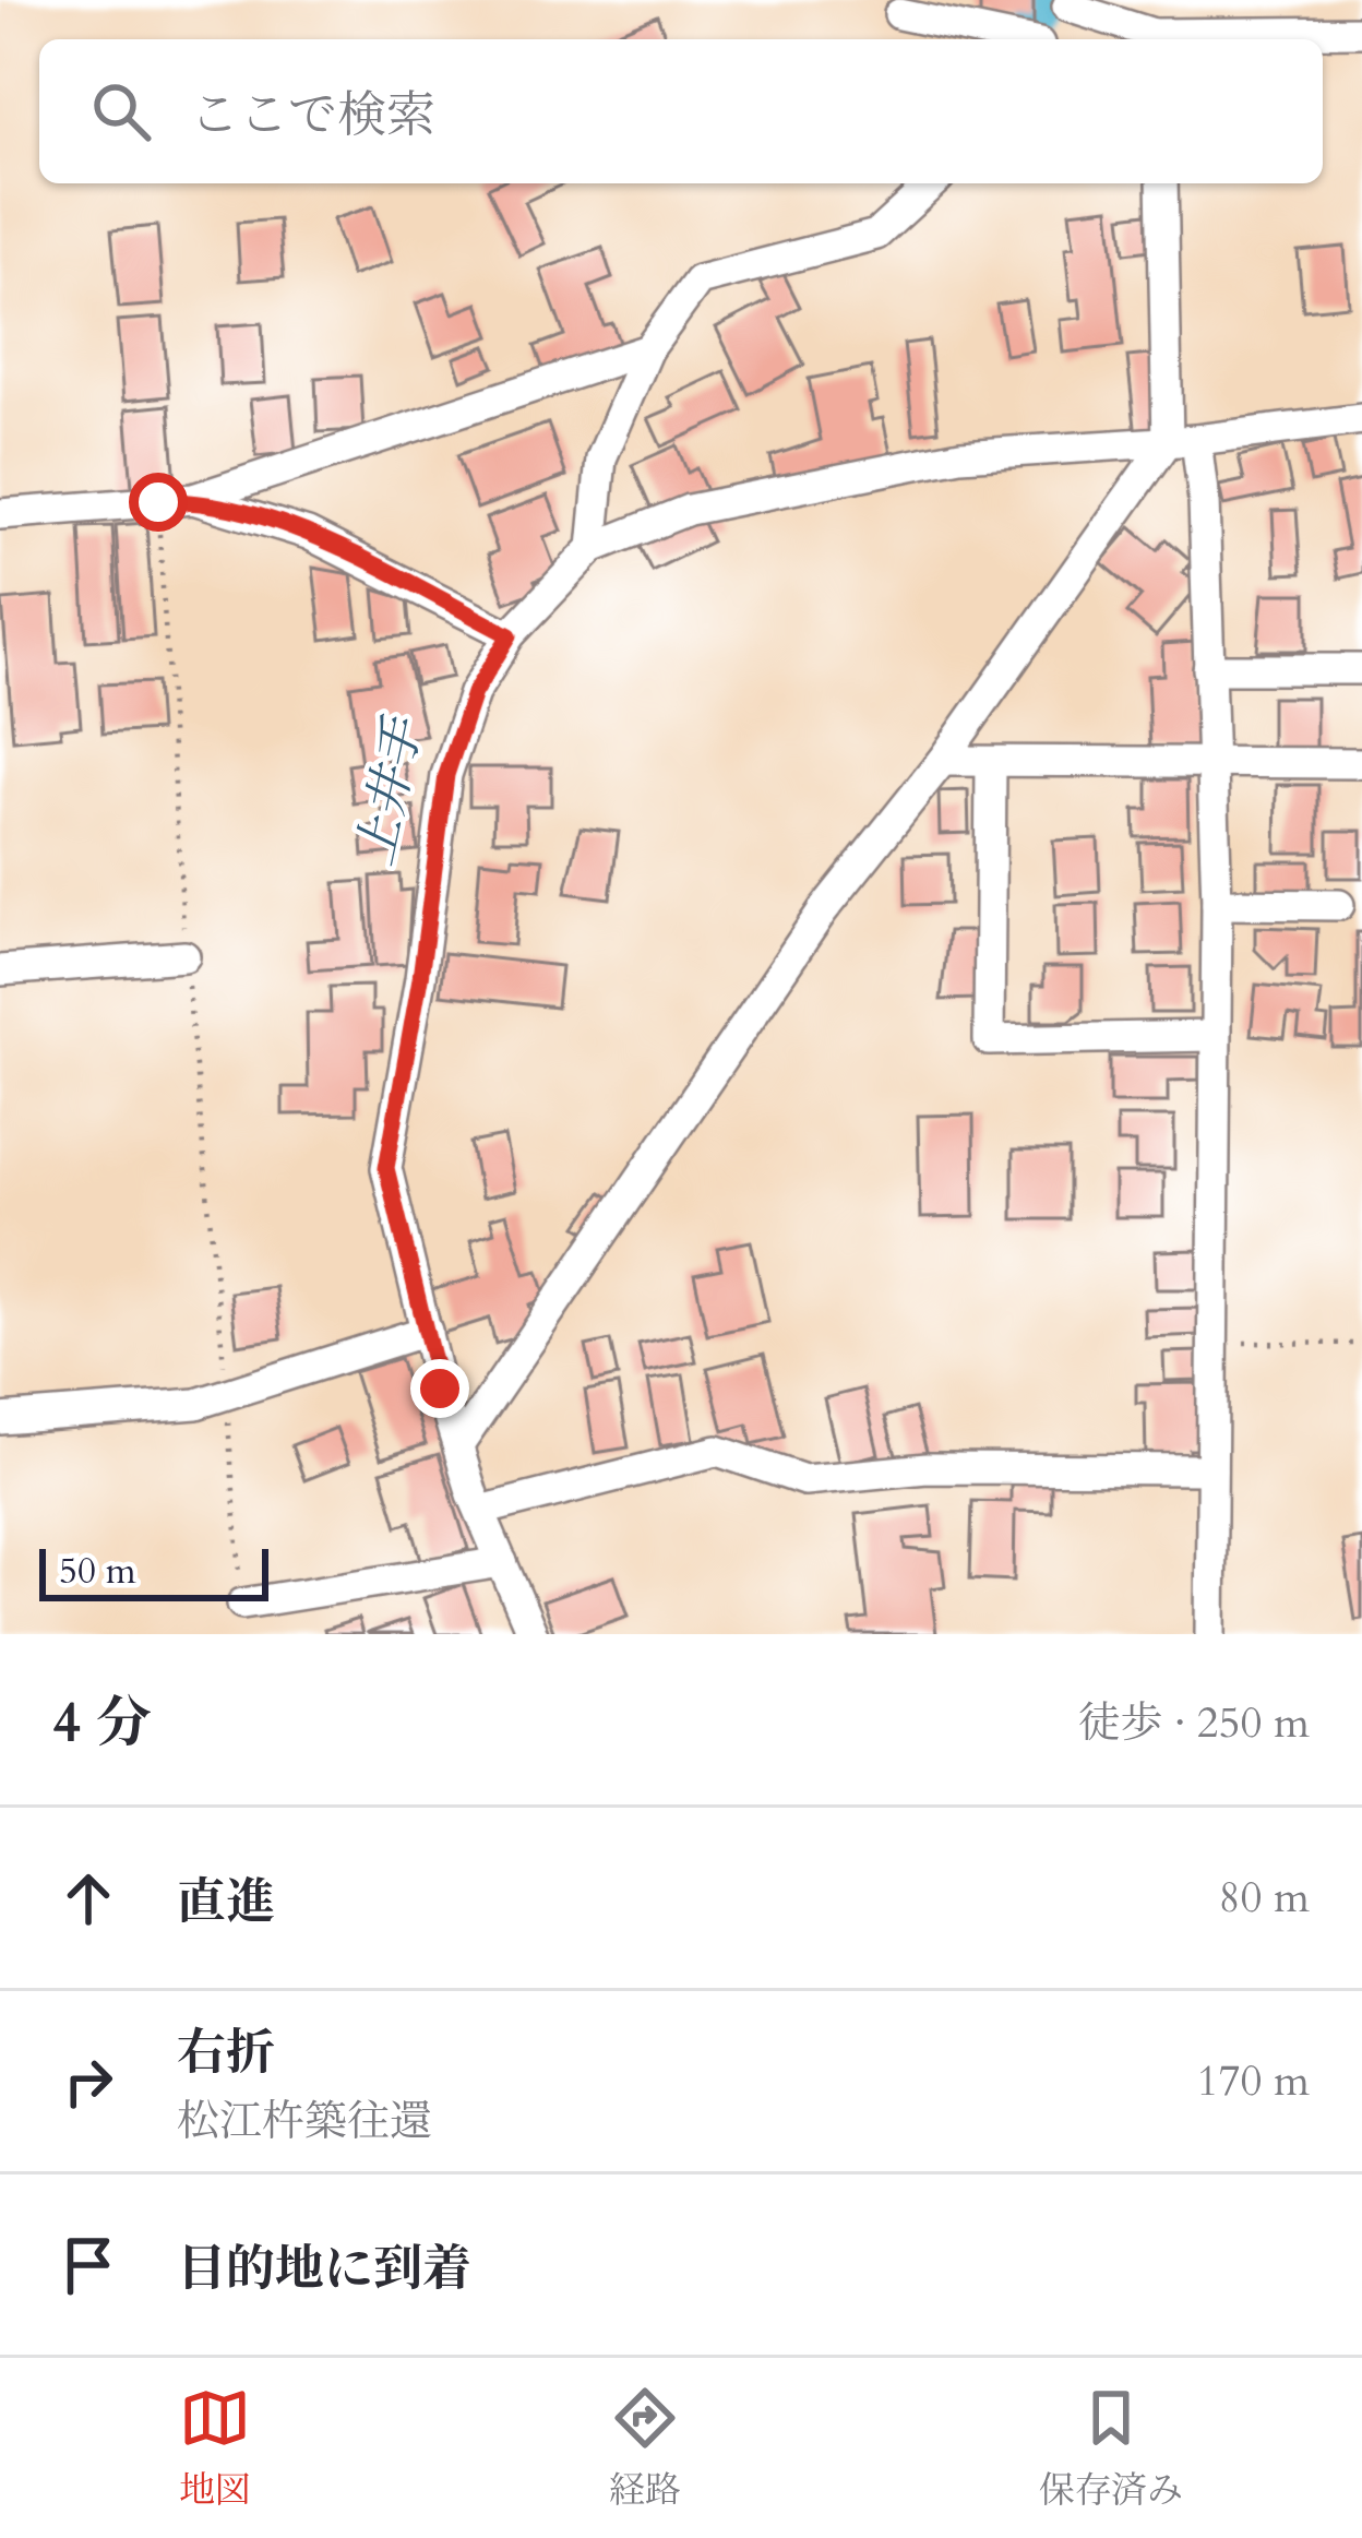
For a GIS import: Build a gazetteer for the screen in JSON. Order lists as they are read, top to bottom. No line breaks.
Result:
{"water":["上井手"],"scale_bar":"50 m","page":{"search":"ここで検索","scale":"50 m","heading":["4 分","徒歩 · 250 m"],"list":[["直進","80 m"],["右折","松江杵築往還","170 m"],"目的地に到着"],"nav":["地図","経路","保存済み"]}}
